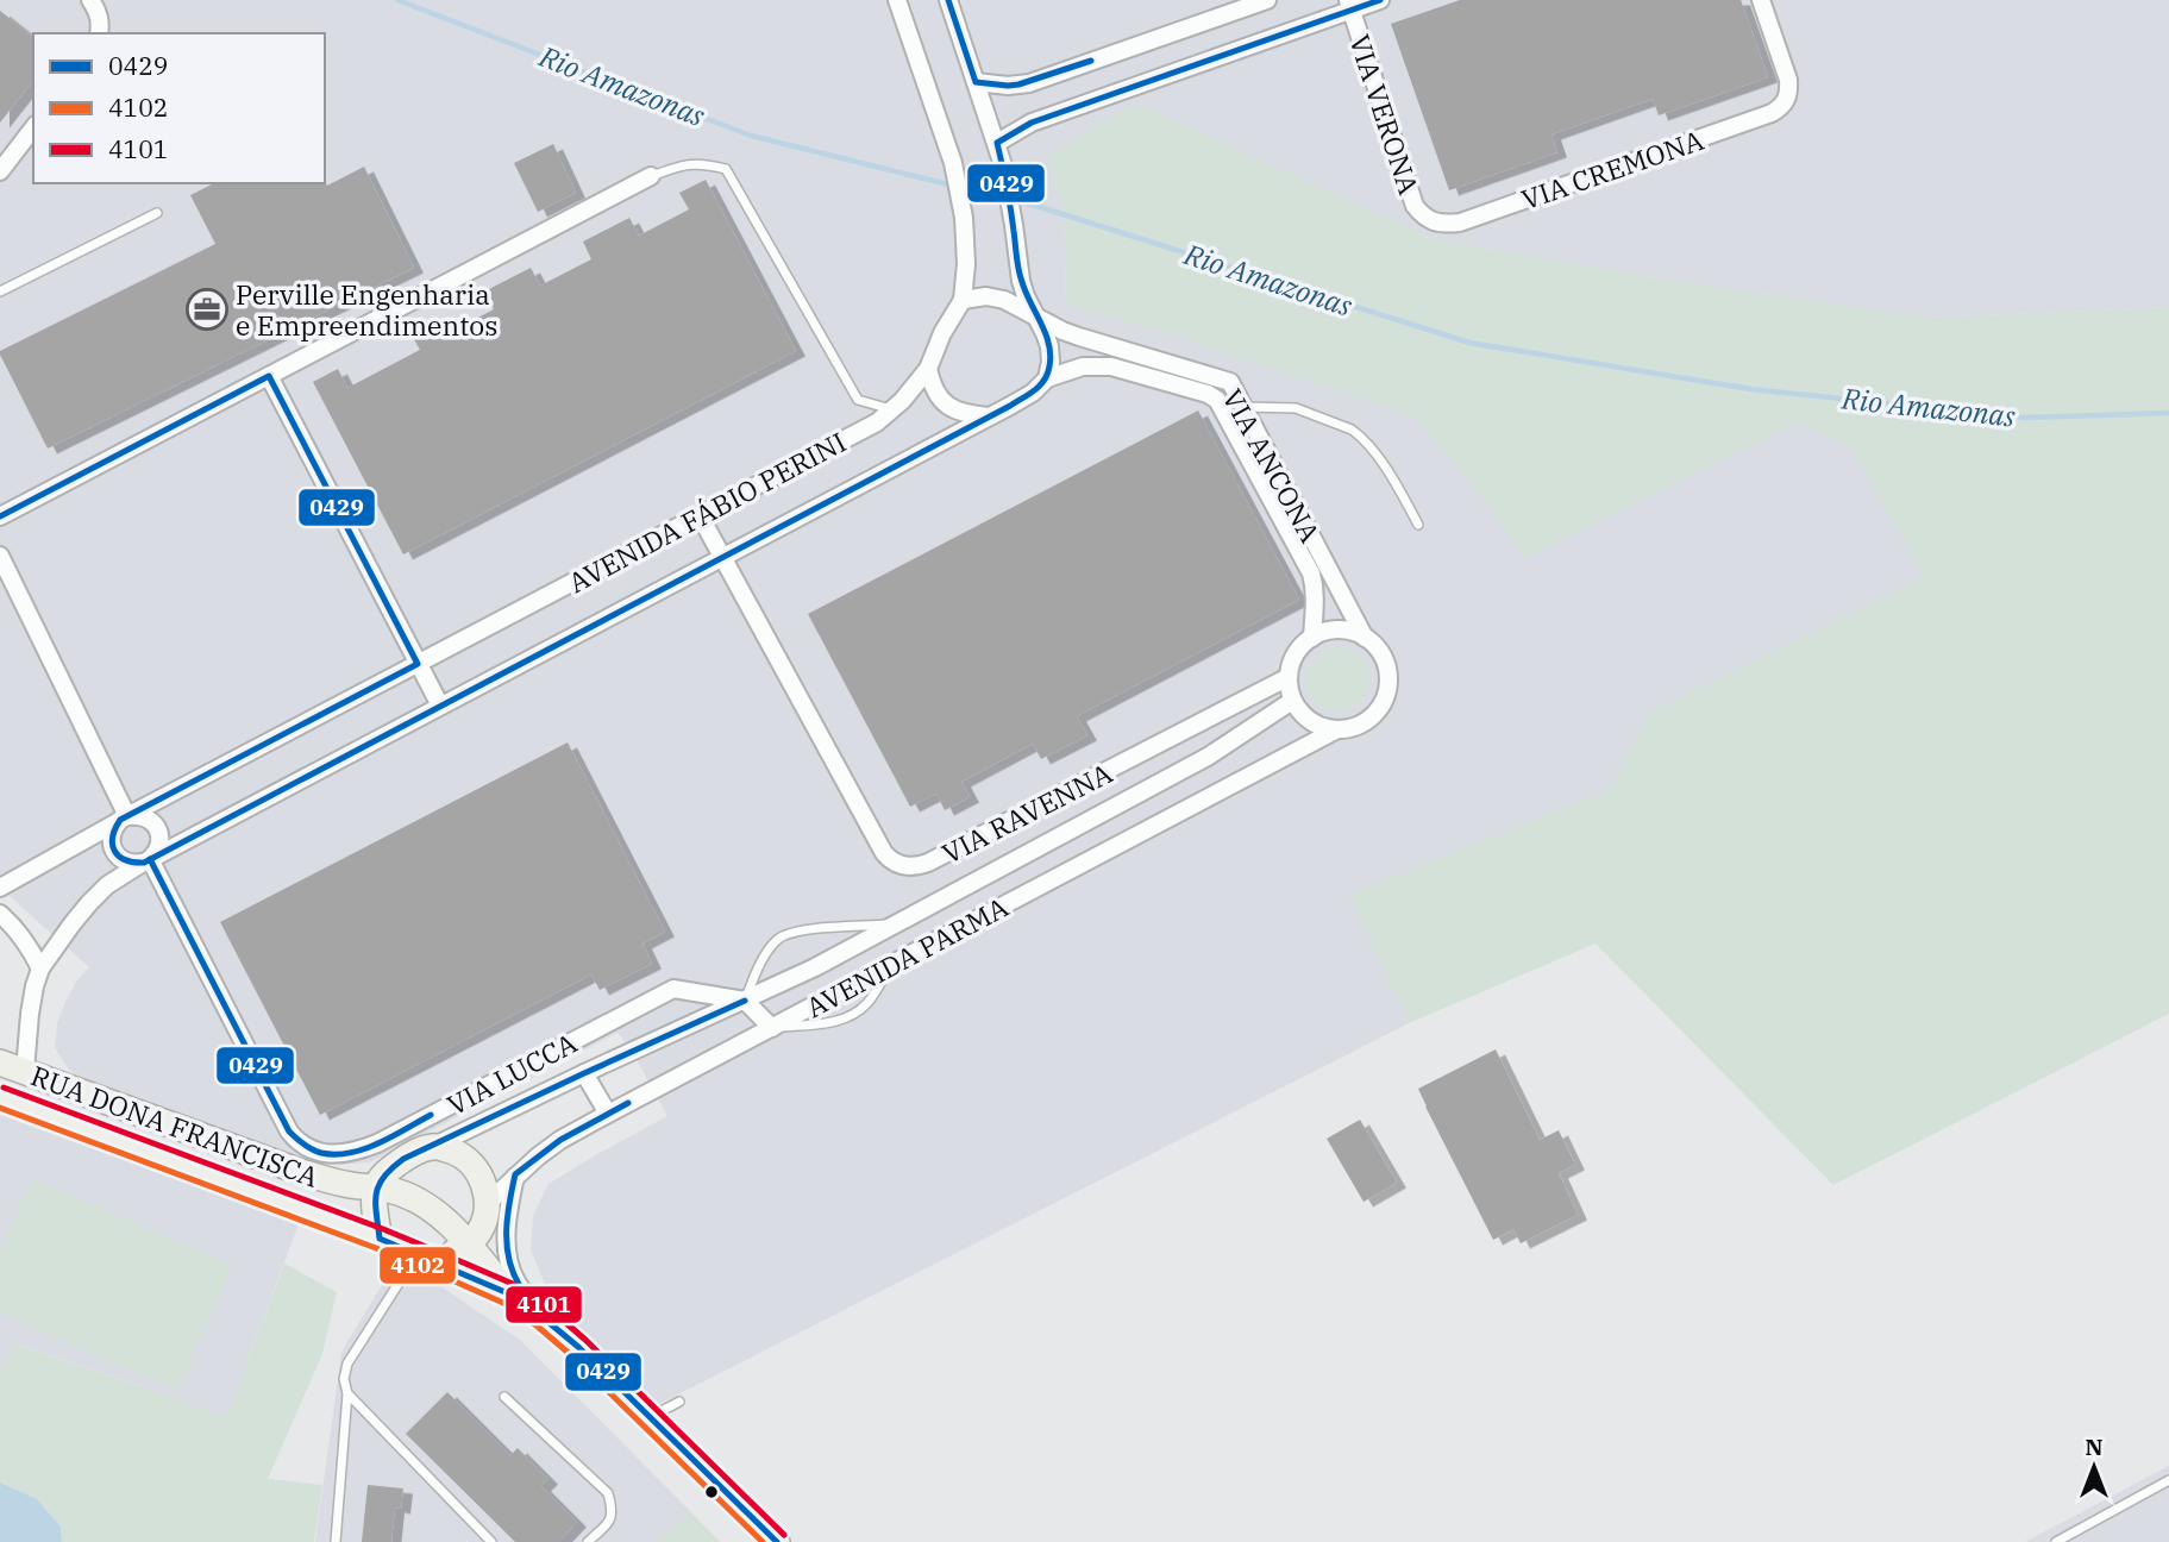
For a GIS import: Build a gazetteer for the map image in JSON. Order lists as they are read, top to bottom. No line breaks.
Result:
{"streets":{"main road":["RUA DONA FRANCISCA"],"street":["VIA VERONA","VIA CREMONA","VIA ANCONA","AVENIDA FÁBIO PERINI","VIA RAVENNA","AVENIDA PARMA","VIA LUCCA"]},"crossings":[["VIA VERONA","VIA CREMONA"],["VIA ANCONA","AVENIDA FÁBIO PERINI"],["VIA ANCONA","VIA RAVENNA"],["VIA ANCONA","AVENIDA PARMA"],["AVENIDA FÁBIO PERINI","VIA RAVENNA"],["AVENIDA FÁBIO PERINI","VIA LUCCA"],["AVENIDA FÁBIO PERINI","RUA DONA FRANCISCA"],["VIA RAVENNA","AVENIDA PARMA"],["AVENIDA PARMA","VIA LUCCA"]],"water":["Rio Amazonas"],"places":{"office":["Perville Engenharia e Empreendimentos"]},"lines":["transit line 0429","transit line 4101","transit line 4102"],"legend":["0429","4102","4101"],"north":"top"}
